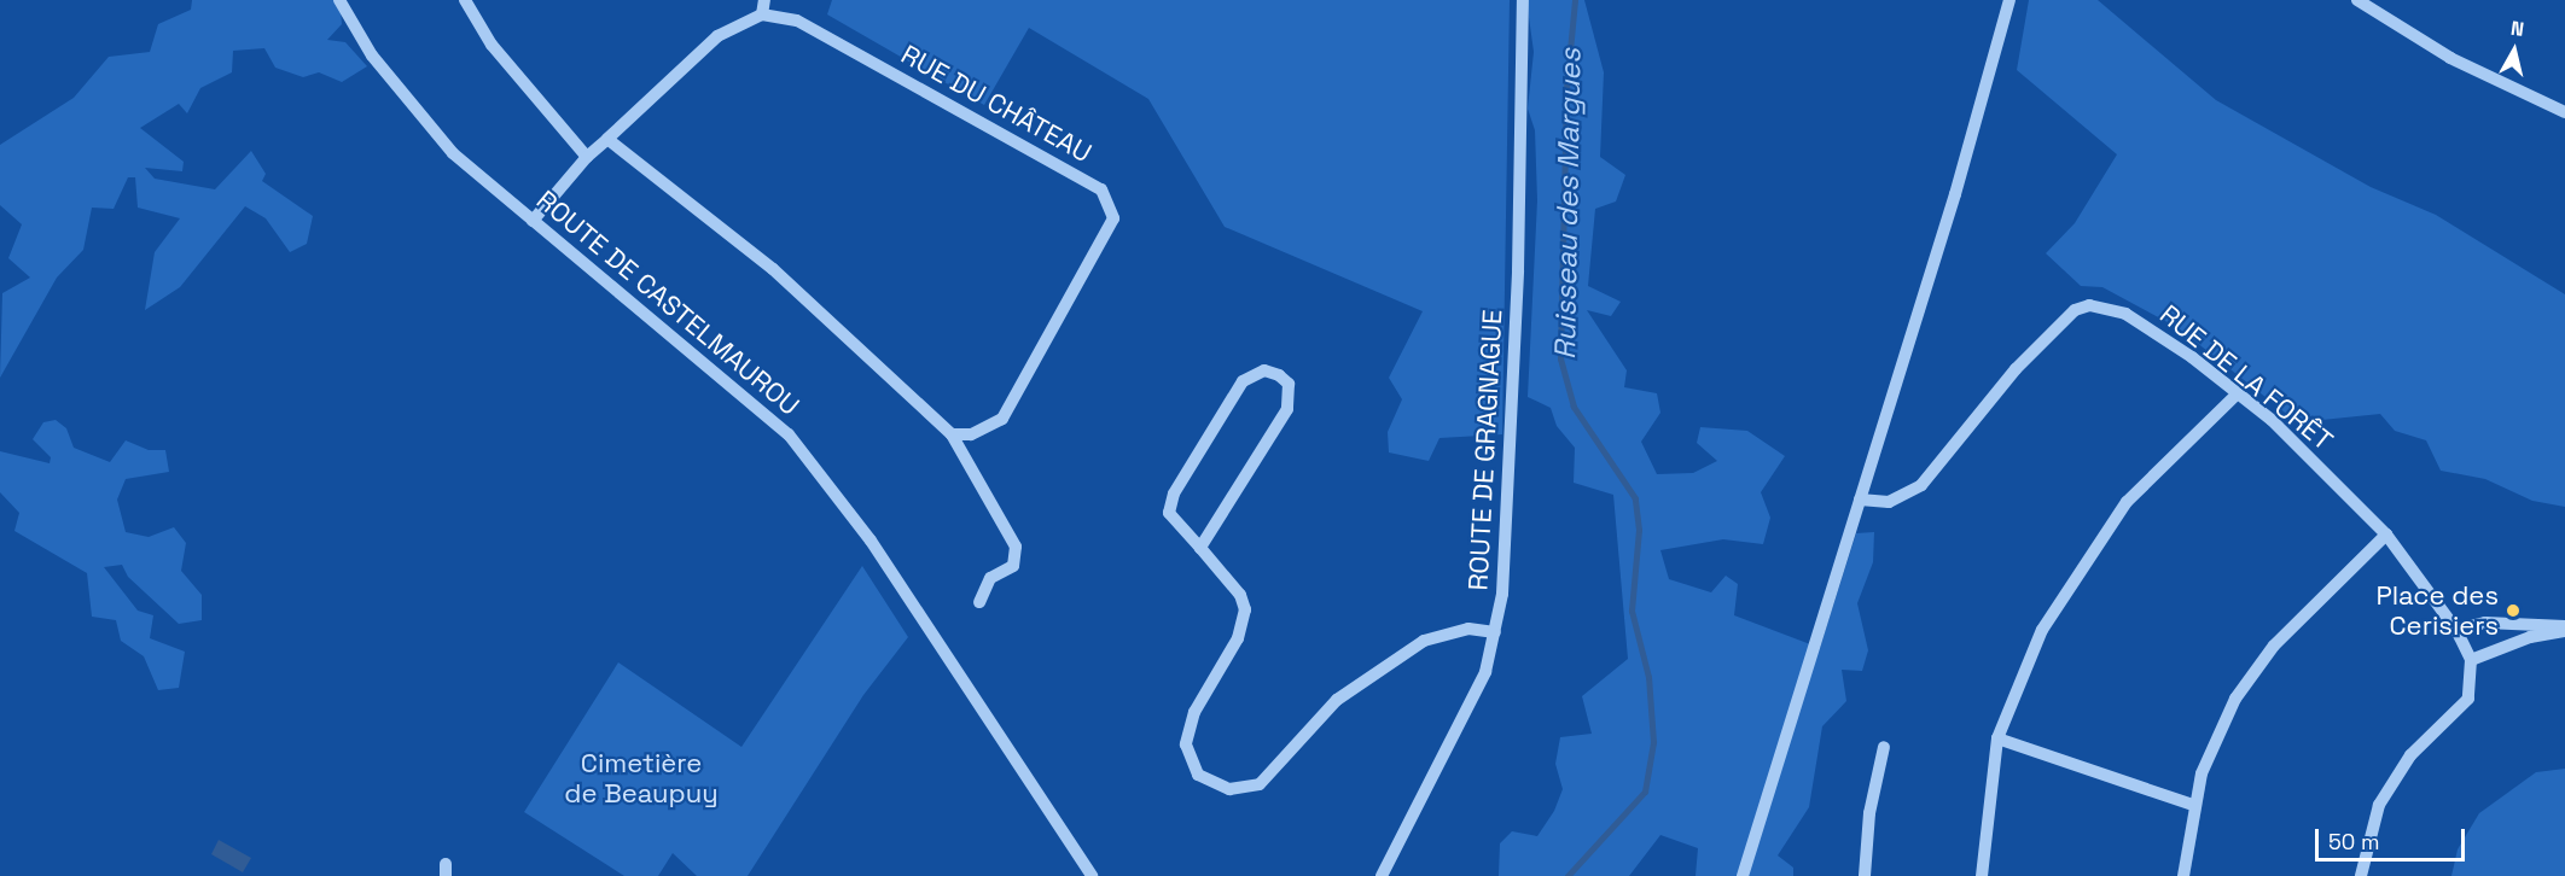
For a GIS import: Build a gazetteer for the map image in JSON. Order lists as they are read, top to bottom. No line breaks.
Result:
{"streets":{"street":["RUE DU CHÂTEAU","ROUTE DE CASTELMAUROU","RUE DE LA FORÊT","ROUTE DE GRAGNAGUE"]},"water":["Ruisseau des Margues"],"parks":["Cimetière de Beaupuy"],"places":["Place des Cerisiers"],"scale_bar":"50 m","north":"top"}
